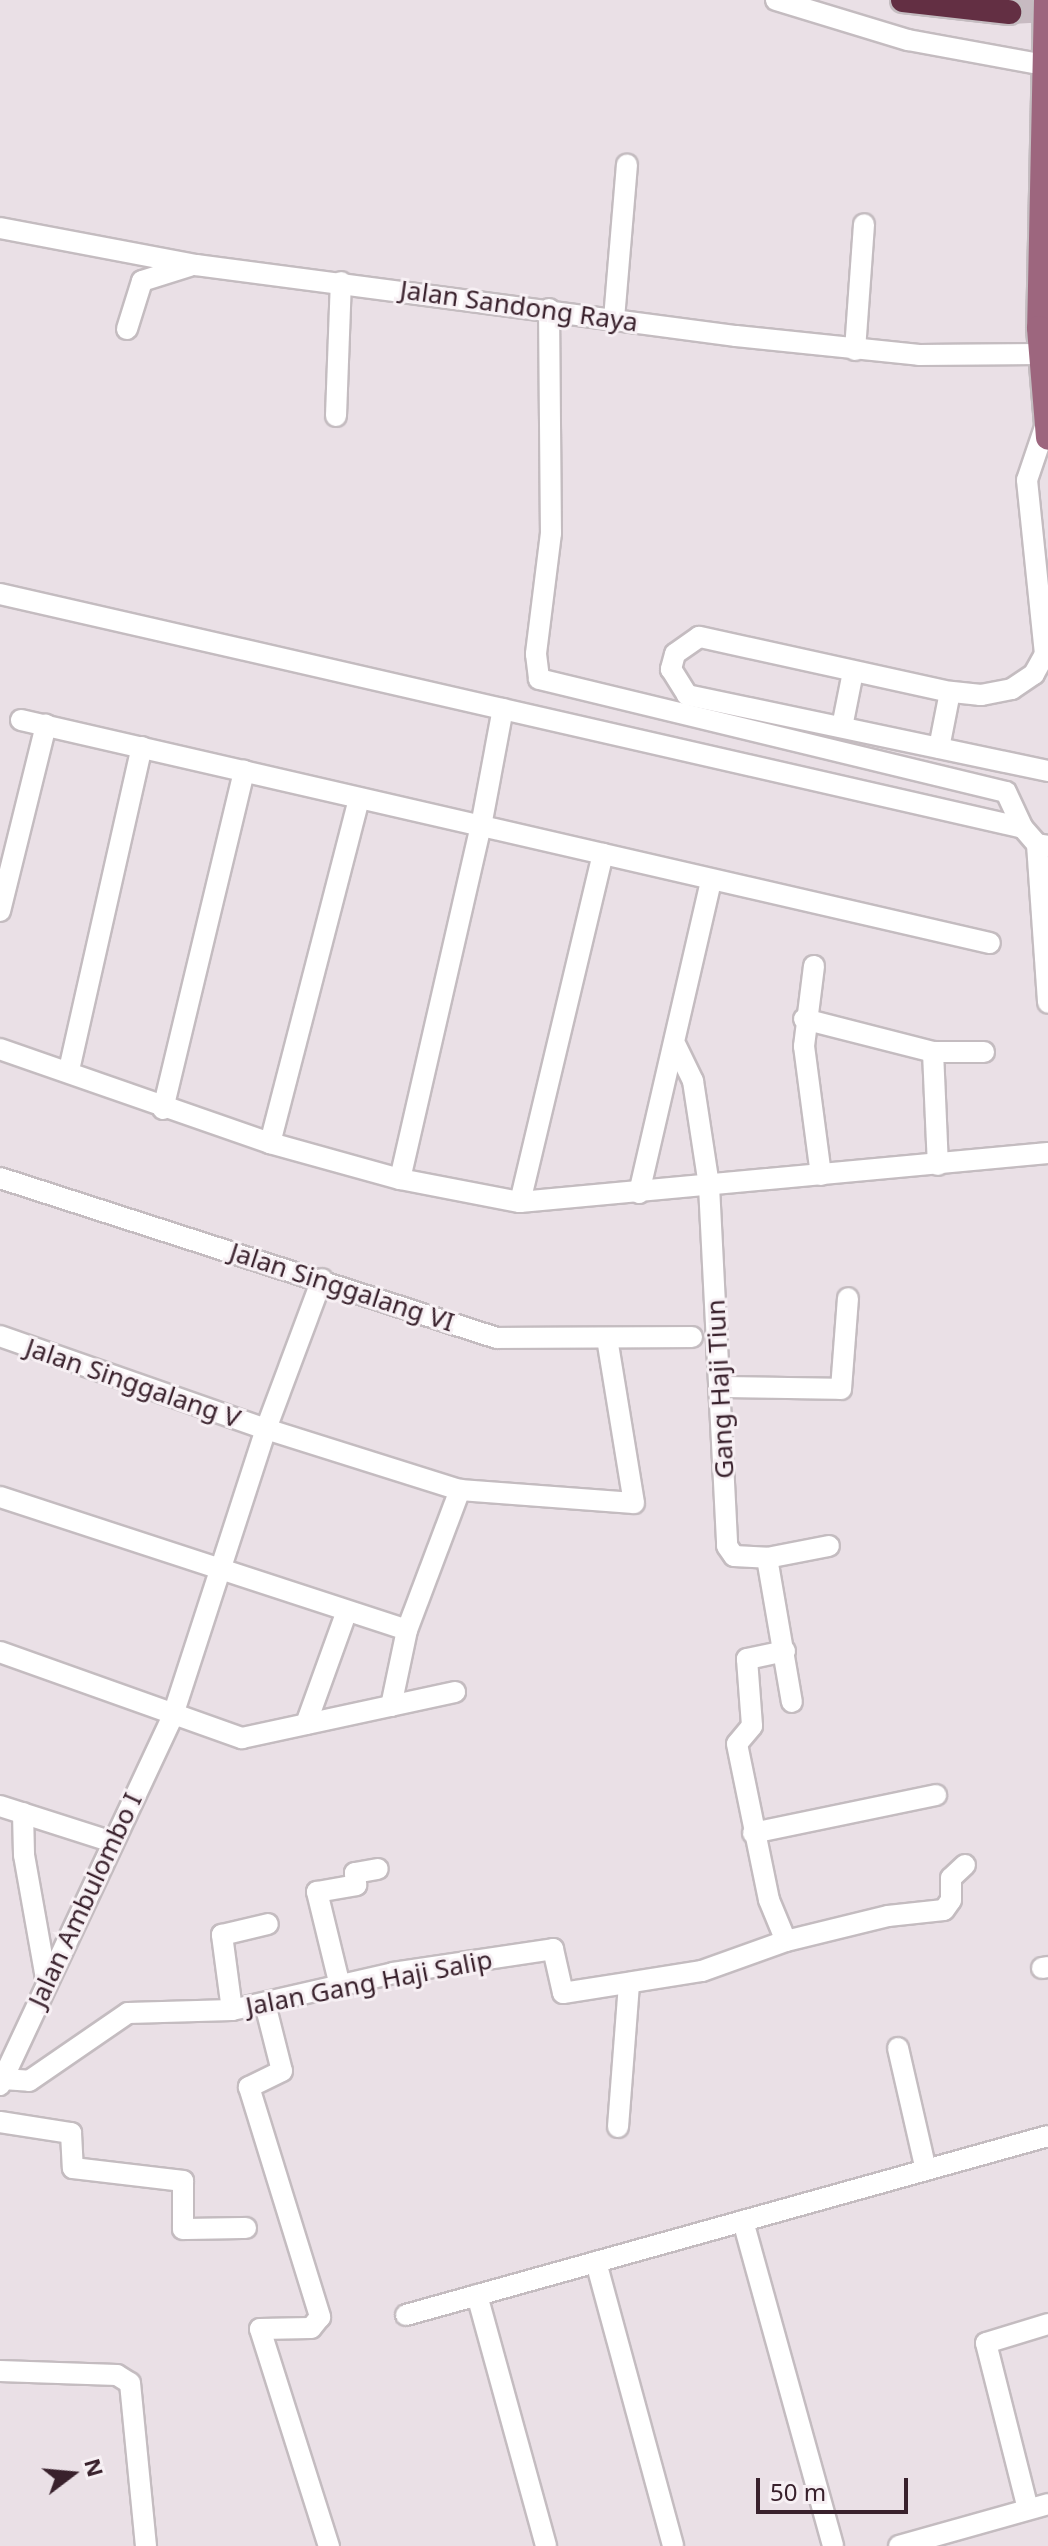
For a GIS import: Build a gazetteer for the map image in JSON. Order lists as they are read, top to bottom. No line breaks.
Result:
{"streets":{"street":["Jalan Sandong Raya","Jalan Singgalang VI","Jalan Singgalang V","Gang Haji Tiun","Jalan Ambulombo I","Jalan Gang Haji Salip"]},"crossings":[["Jalan Singgalang VI","Jalan Singgalang V"],["Jalan Singgalang VI","Jalan Ambulombo I"],["Jalan Singgalang V","Jalan Ambulombo I"],["Jalan Ambulombo I","Jalan Gang Haji Salip"]],"scale_bar":"50 m","north":"right"}
